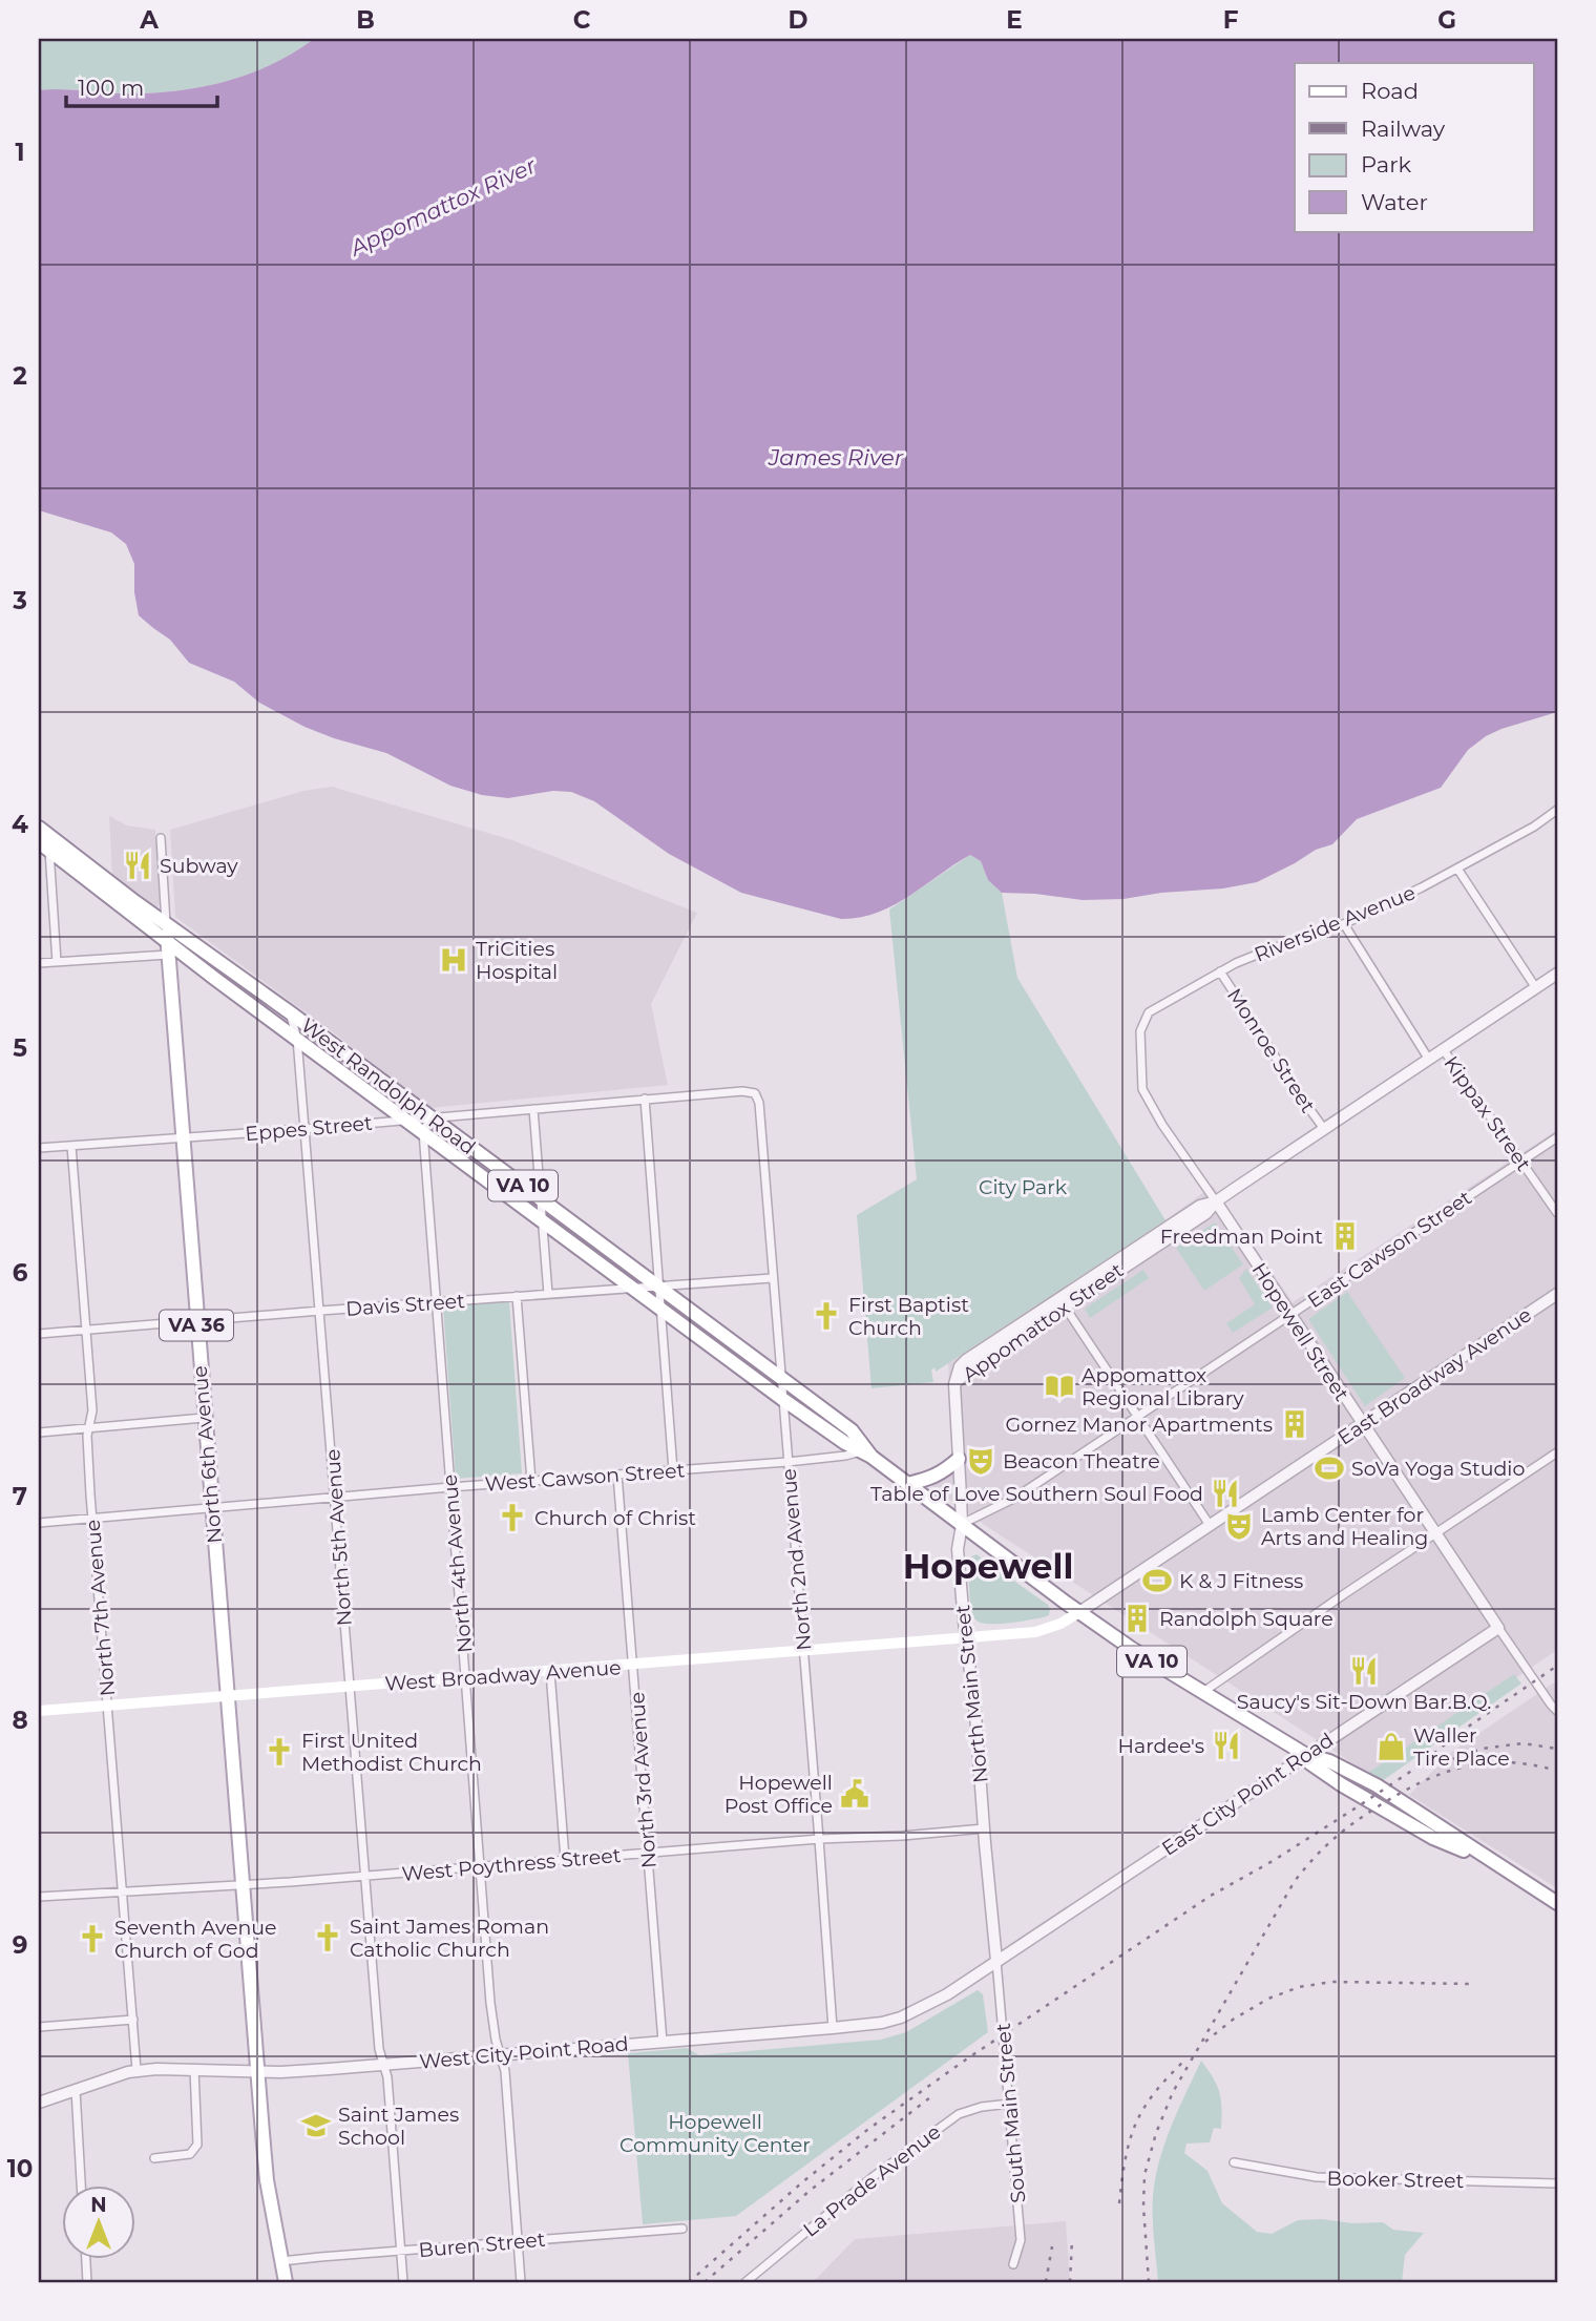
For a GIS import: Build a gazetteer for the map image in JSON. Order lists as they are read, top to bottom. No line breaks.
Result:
{"streets":{"main road":["West Randolph Road","VA 10","VA 36","East Broadway Avenue","North 6th Avenue","West Broadway Avenue"],"street":["Riverside Avenue","Monroe Street","Kippax Street","Eppes Street","East Cawson Street","Davis Street","Appomattox Street","Hopewell Street","West Cawson Street","North 5th Avenue","North 2nd Avenue","North 4th Avenue","North 7th Avenue","North Main Street","North 3rd Avenue","East City Point Road","West Poythress Street","West City Point Road","South Main Street","Booker Street","La Prade Avenue","Buren Street"]},"crossings":[["Riverside Avenue","Monroe Street"],["Riverside Avenue","Kippax Street"],["Riverside Avenue","Hopewell Street"],["Monroe Street","Appomattox Street"],["West Randolph Road","Eppes Street"],["West Randolph Road","VA 10"],["West Randolph Road","East Cawson Street"],["West Randolph Road","Davis Street"],["West Randolph Road","North 6th Avenue"],["West Randolph Road","West Cawson Street"],["West Randolph Road","North 5th Avenue"],["West Randolph Road","North 2nd Avenue"],["West Randolph Road","North 4th Avenue"],["West Randolph Road","North Main Street"],["Kippax Street","East Cawson Street"],["Kippax Street","Appomattox Street"],["Eppes Street","North 6th Avenue"],["Eppes Street","North 5th Avenue"],["Eppes Street","North 2nd Avenue"],["Eppes Street","North 7th Avenue"],["VA 10","East Cawson Street"],["VA 10","East Broadway Avenue"],["VA 10","North Main Street"],["VA 10","East City Point Road"],["East Cawson Street","Hopewell Street"],["East Cawson Street","North Main Street"],["Davis Street","North 6th Avenue"],["Davis Street","North 5th Avenue"],["Davis Street","North 2nd Avenue"],["Davis Street","North 4th Avenue"],["Davis Street","North 7th Avenue"],["Appomattox Street","Hopewell Street"],["Appomattox Street","North Main Street"],["Hopewell Street","East Broadway Avenue"],["Hopewell Street","East City Point Road"],["East Broadway Avenue","West Broadway Avenue"],["East Broadway Avenue","North Main Street"],["North 6th Avenue","West Cawson Street"],["North 6th Avenue","West Broadway Avenue"],["North 6th Avenue","West Poythress Street"],["North 6th Avenue","West City Point Road"],["North 6th Avenue","Buren Street"],["West Cawson Street","North 5th Avenue"],["West Cawson Street","North 2nd Avenue"],["West Cawson Street","North 4th Avenue"],["West Cawson Street","North 7th Avenue"],["West Cawson Street","North 3rd Avenue"],["North 5th Avenue","West Broadway Avenue"],["North 5th Avenue","West Poythress Street"],["North 5th Avenue","West City Point Road"],["North 5th Avenue","Buren Street"],["North 2nd Avenue","West Broadway Avenue"],["North 2nd Avenue","West Poythress Street"],["North 2nd Avenue","West City Point Road"],["North 4th Avenue","West Broadway Avenue"],["North 4th Avenue","West Poythress Street"],["North 4th Avenue","West City Point Road"],["North 4th Avenue","Buren Street"],["North 7th Avenue","West Broadway Avenue"],["North 7th Avenue","West Poythress Street"],["North 7th Avenue","West City Point Road"],["West Broadway Avenue","North Main Street"],["West Broadway Avenue","North 3rd Avenue"],["North Main Street","East City Point Road"],["North Main Street","West Poythress Street"],["North Main Street","West City Point Road"],["North Main Street","South Main Street"],["North 3rd Avenue","West Poythress Street"],["North 3rd Avenue","West City Point Road"],["East City Point Road","West City Point Road"],["East City Point Road","South Main Street"],["West City Point Road","South Main Street"],["South Main Street","La Prade Avenue"]],"districts":["Hopewell"],"water":["Appomattox River","James River"],"parks":["City Park","Hopewell Community Center"],"places":{"restaurant":["Subway","Table of Love Southern Soul Food","Saucy's Sit-Down Bar.B.Q.","Hardee's"],"hospital":["TriCities Hospital"],"building":["Freedman Point","Gornez Manor Apartments","Randolph Square"],"church":["First Baptist Church","Church of Christ","First United Methodist Church","Saint James Roman Catholic Church","Seventh Avenue Church of God"],"library":["Appomattox Regional Library"],"theatre":["Beacon Theatre","Lamb Center for Arts and Healing"],"sports":["SoVa Yoga Studio","K & J Fitness"],"shop":["Waller Tire Place"],"public building":["Hopewell Post Office"],"school or university":["Saint James School"]},"legend":["Road","Railway","Park","Water"],"scale_bar":"100 m","north":"top","grid":{"columns":["A","B","C","D","E","F","G"],"rows":["1","2","3","4","5","6","7","8","9","10"]}}
